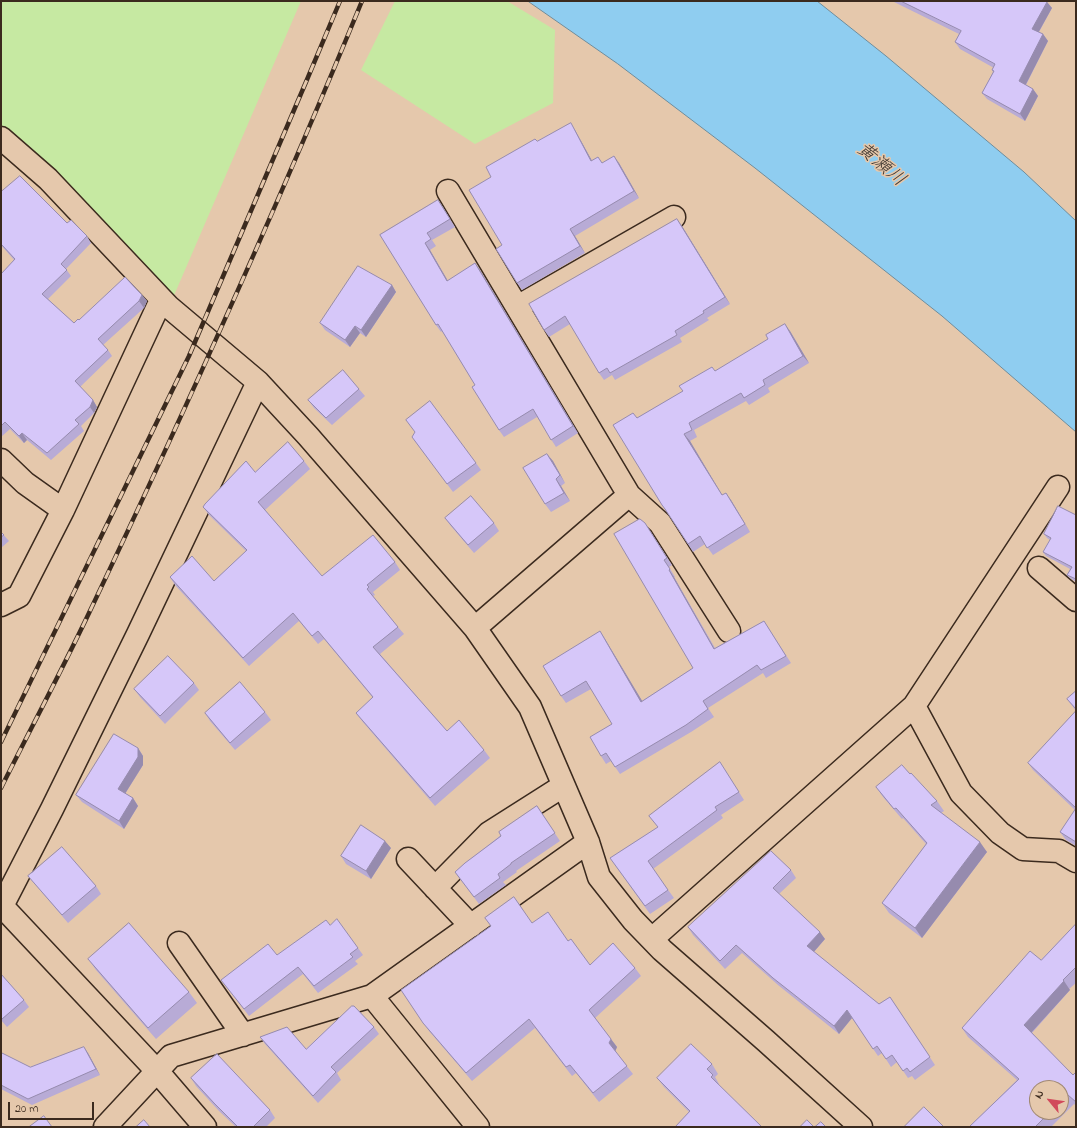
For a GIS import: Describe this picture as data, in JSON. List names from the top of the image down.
{
  "water": ["黄瀬川"],
  "scale_bar": "20 m",
  "north": "top left"
}
